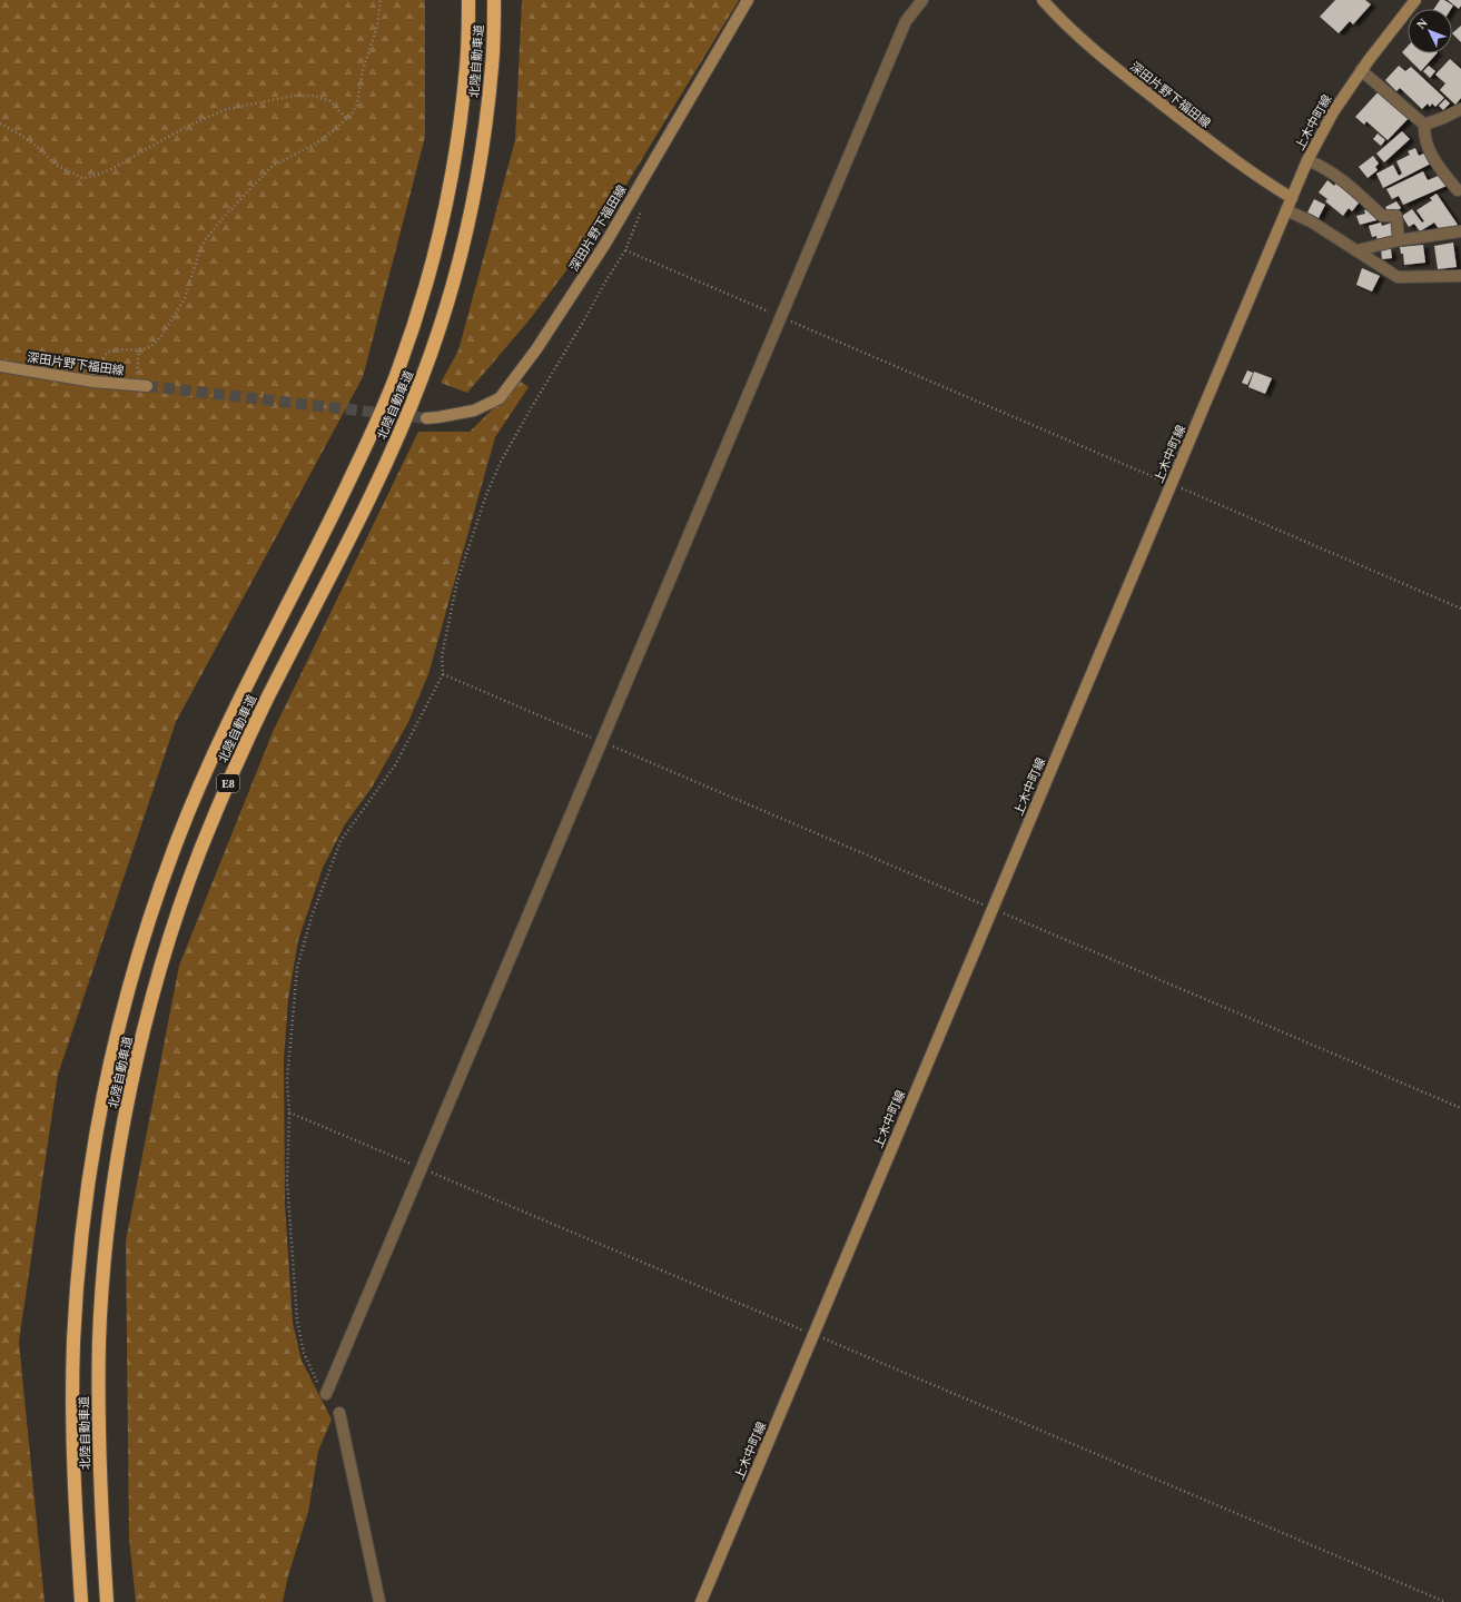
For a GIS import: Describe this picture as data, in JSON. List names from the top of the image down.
{
  "streets": {
    "highway": ["北陸自動車道", "E8"],
    "main road": ["深田片野下福田線", "上木中町線"]
  },
  "crossings": [
    ["深田片野下福田線", "上木中町線"]
  ],
  "north": "top left"
}
